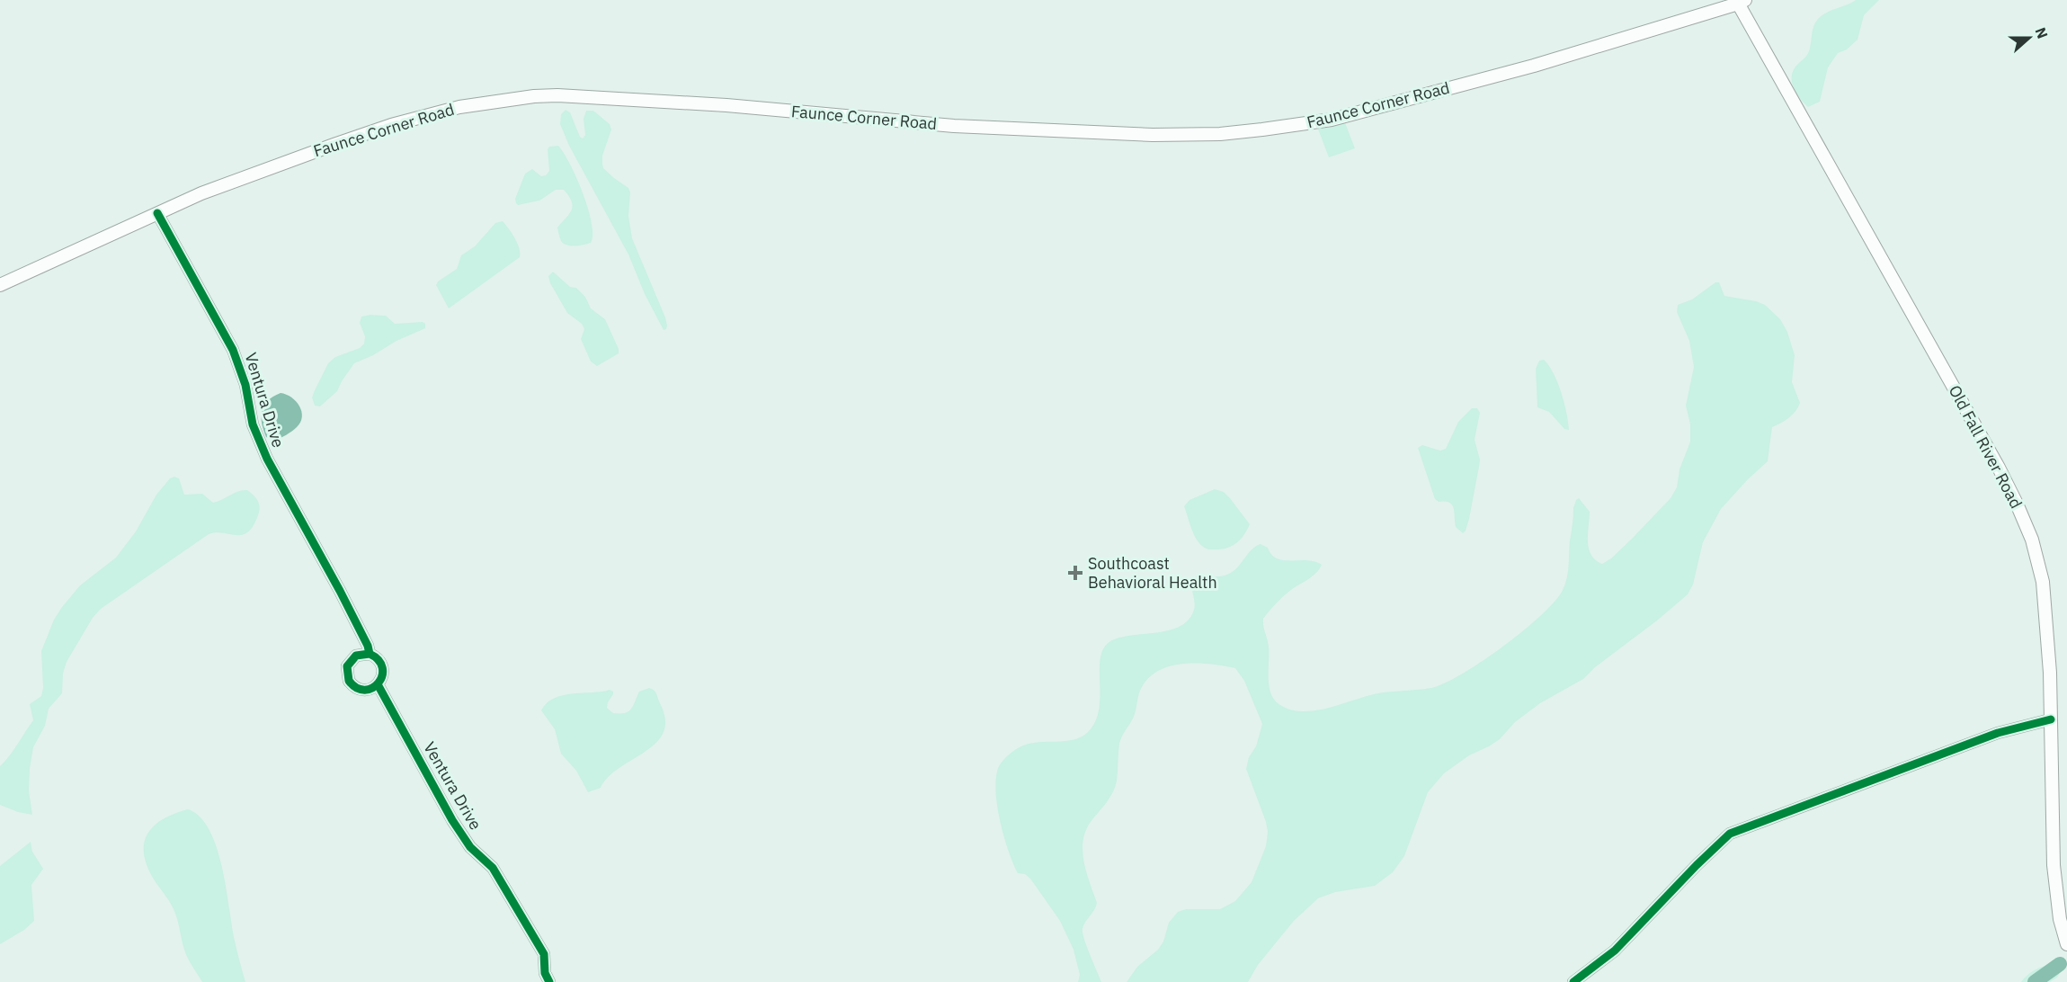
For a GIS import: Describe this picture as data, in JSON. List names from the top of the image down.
{
  "streets": {
    "main road": ["Faunce Corner Road", "Old Fall River Road"],
    "street": ["Ventura Drive"]
  },
  "crossings": [
    ["Faunce Corner Road", "Ventura Drive"],
    ["Faunce Corner Road", "Old Fall River Road"]
  ],
  "places": {
    "health": ["Southcoast Behavioral Health"]
  },
  "north": "right"
}
